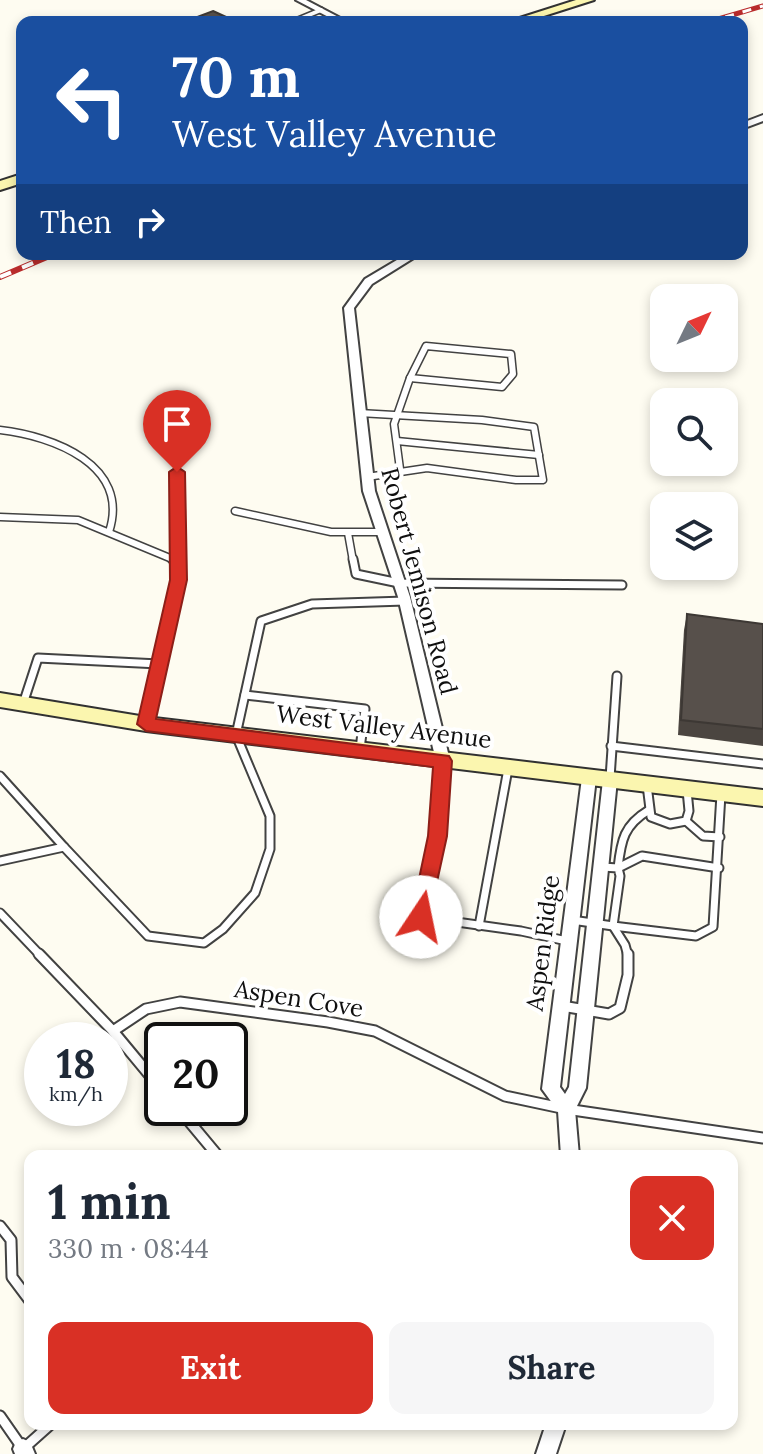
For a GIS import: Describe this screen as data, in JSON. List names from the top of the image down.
{
  "streets": {
    "street": ["Robert Jemison Road", "West Valley Avenue", "Aspen Ridge"],
    "lane": ["Aspen Cove"]
  },
  "crossings": [
    ["Robert Jemison Road", "West Valley Avenue"],
    ["West Valley Avenue", "Aspen Ridge"],
    ["Aspen Ridge", "Aspen Cove"]
  ],
  "north": "top right",
  "page": {
    "turn": ["70 m", "West Valley Avenue"],
    "then": "Then",
    "speed": "18 km/h",
    "limit": "20",
    "heading": ["1 min", "330 m · 08:44"],
    "buttons": ["Exit", "Share"]
  }
}
